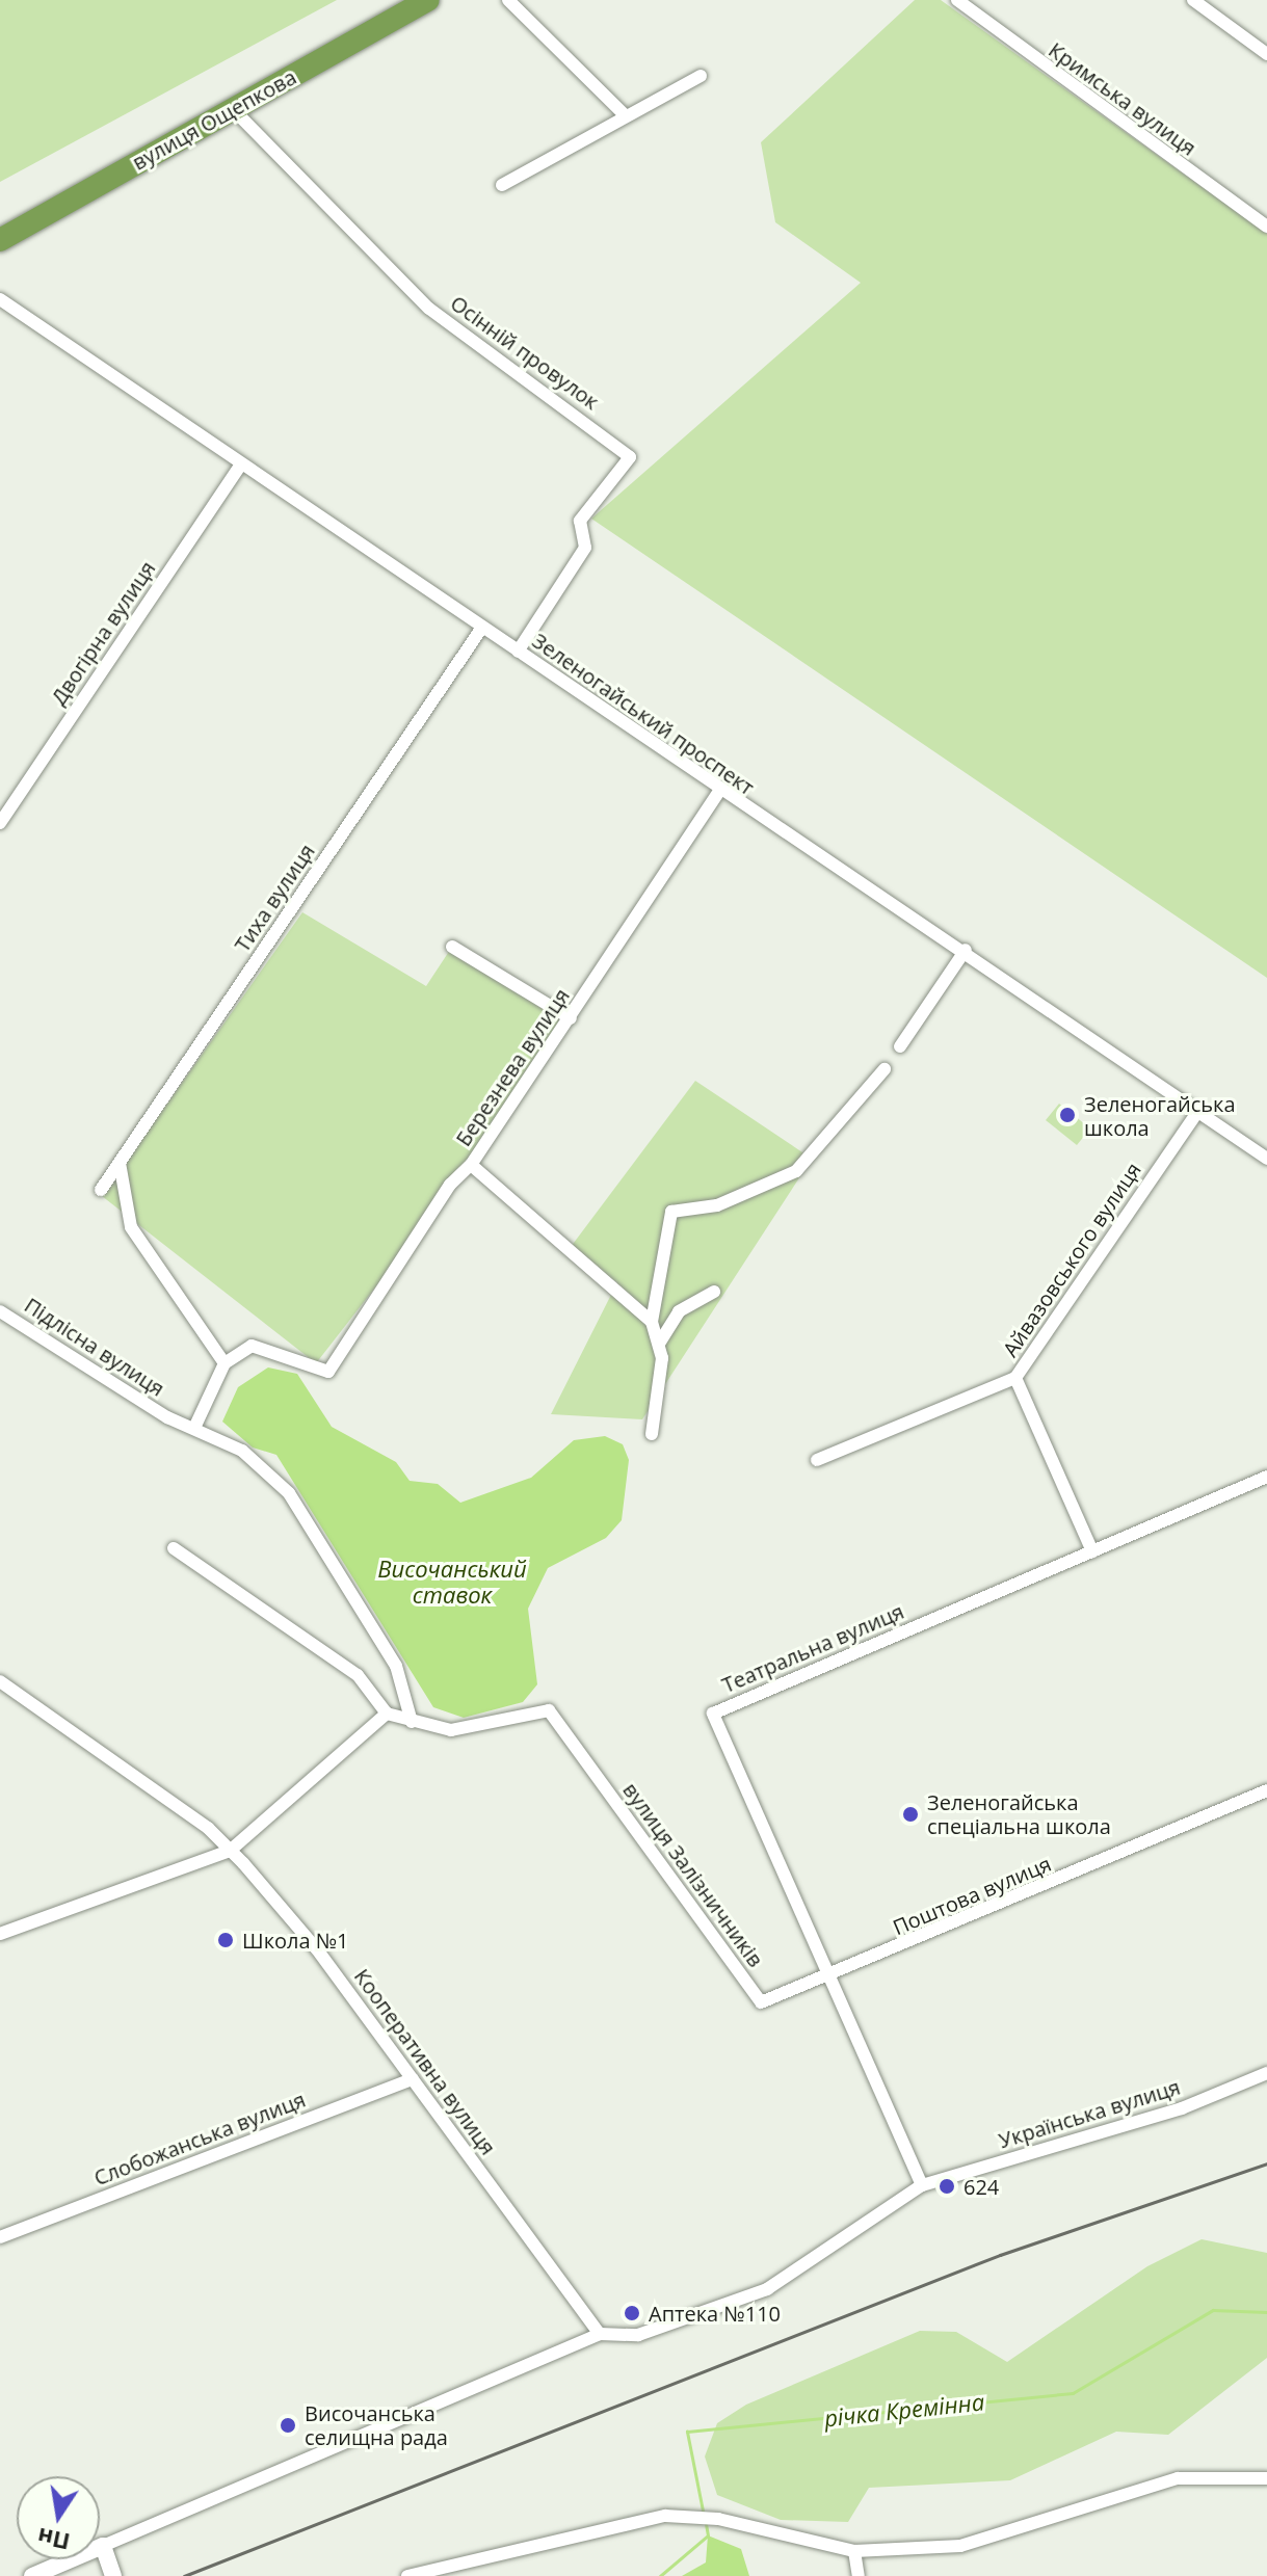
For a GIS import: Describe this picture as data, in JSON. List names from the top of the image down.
{
  "streets": {
    "highway": ["вулиця Ощепкова"],
    "street": [
      "Кримська вулиця",
      "Осінній провулок",
      "Двогірна вулиця",
      "Зеленогайський проспект",
      "Тиха вулиця",
      "Березнева вулиця",
      "Айвазовського вулиця",
      "Підлісна вулиця",
      "Театральна вулиця",
      "вулиця Залізничників",
      "Поштова вулиця",
      "Кооперативна вулиця",
      "Українська вулиця",
      "Слобожанська вулиця"
    ]
  },
  "crossings": [
    ["вулиця Ощепкова", "Осінній провулок"],
    ["Осінній провулок", "Зеленогайський проспект"],
    ["Двогірна вулиця", "Зеленогайський проспект"],
    ["Зеленогайський проспект", "Тиха вулиця"],
    ["Зеленогайський проспект", "Березнева вулиця"],
    ["Зеленогайський проспект", "Айвазовського вулиця"],
    ["Підлісна вулиця", "вулиця Залізничників"],
    ["Театральна вулиця", "вулиця Залізничників"],
    ["Театральна вулиця", "Поштова вулиця"],
    ["Театральна вулиця", "Українська вулиця"],
    ["вулиця Залізничників", "Поштова вулиця"],
    ["Кооперативна вулиця", "Українська вулиця"],
    ["Кооперативна вулиця", "Слобожанська вулиця"]
  ],
  "water": ["Височанський ставок", "річка Кремінна"],
  "places": [
    "Зеленогайська школа",
    "Зеленогайська спеціальна школа",
    "Школа №1",
    "624",
    "Аптека №110",
    "Височанська селищна рада"
  ],
  "north": "bottom"
}
